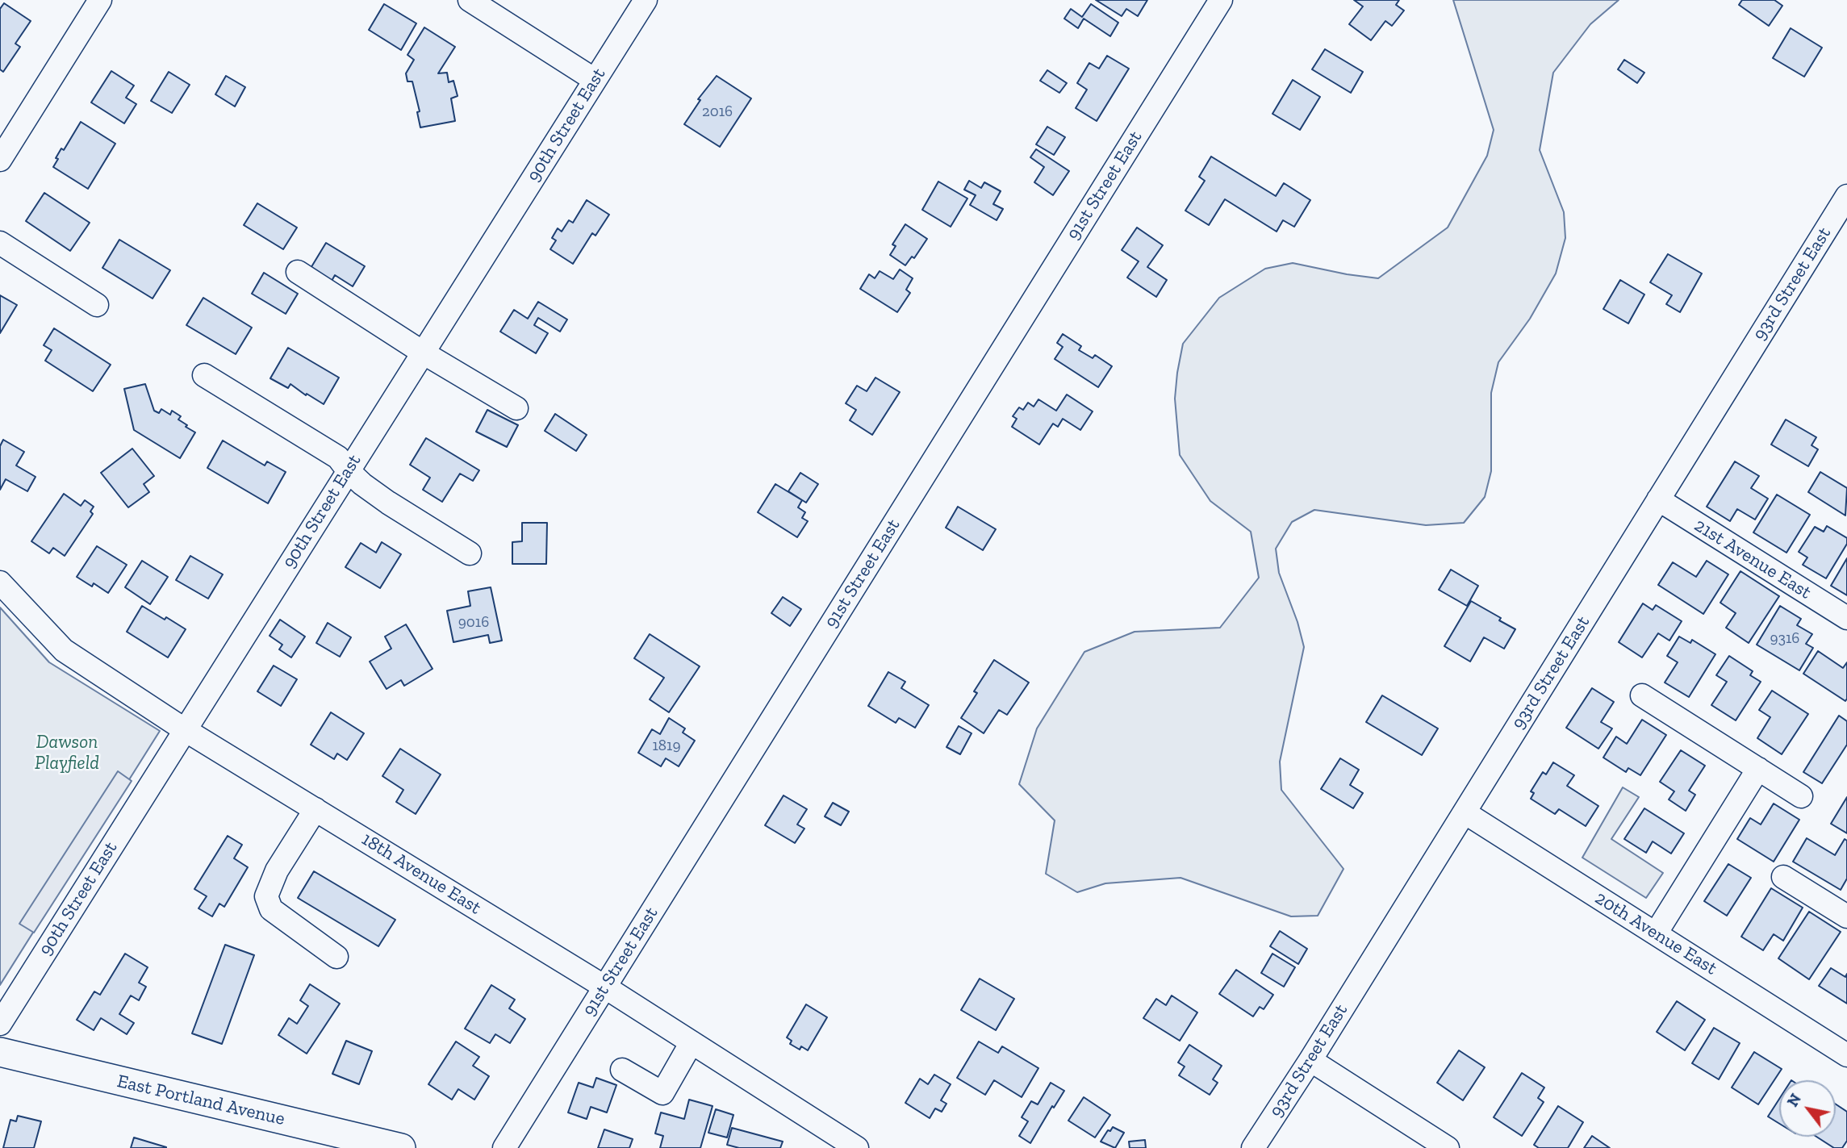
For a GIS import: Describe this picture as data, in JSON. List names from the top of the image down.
{
  "streets": {
    "main road": ["East Portland Avenue"],
    "street": [
      "90th Street East",
      "91st Street East",
      "93rd Street East",
      "21st Avenue East",
      "18th Avenue East",
      "20th Avenue East"
    ]
  },
  "crossings": [
    ["90th Street East", "18th Avenue East"],
    ["91st Street East", "18th Avenue East"],
    ["93rd Street East", "21st Avenue East"],
    ["93rd Street East", "20th Avenue East"]
  ],
  "parks": ["Dawson Playfield"],
  "house_numbers": [
    "2016",
    "9016",
    "9316",
    "1819"
  ],
  "north": "top left"
}
